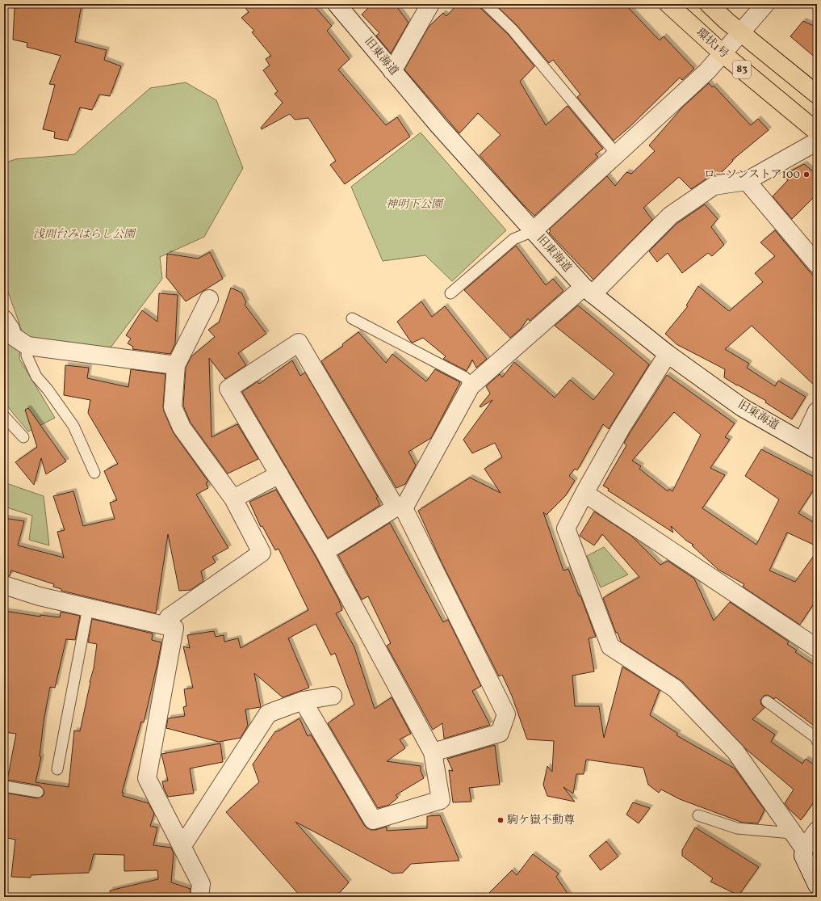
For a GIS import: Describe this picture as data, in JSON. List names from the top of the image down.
{
  "streets": {
    "main road": ["環状1号", "83"],
    "street": ["旧東海道"]
  },
  "parks": ["神明下公園", "浅間台みはらし公園"],
  "places": ["ローソンストア100", "駒ケ嶽不動尊"]
}
